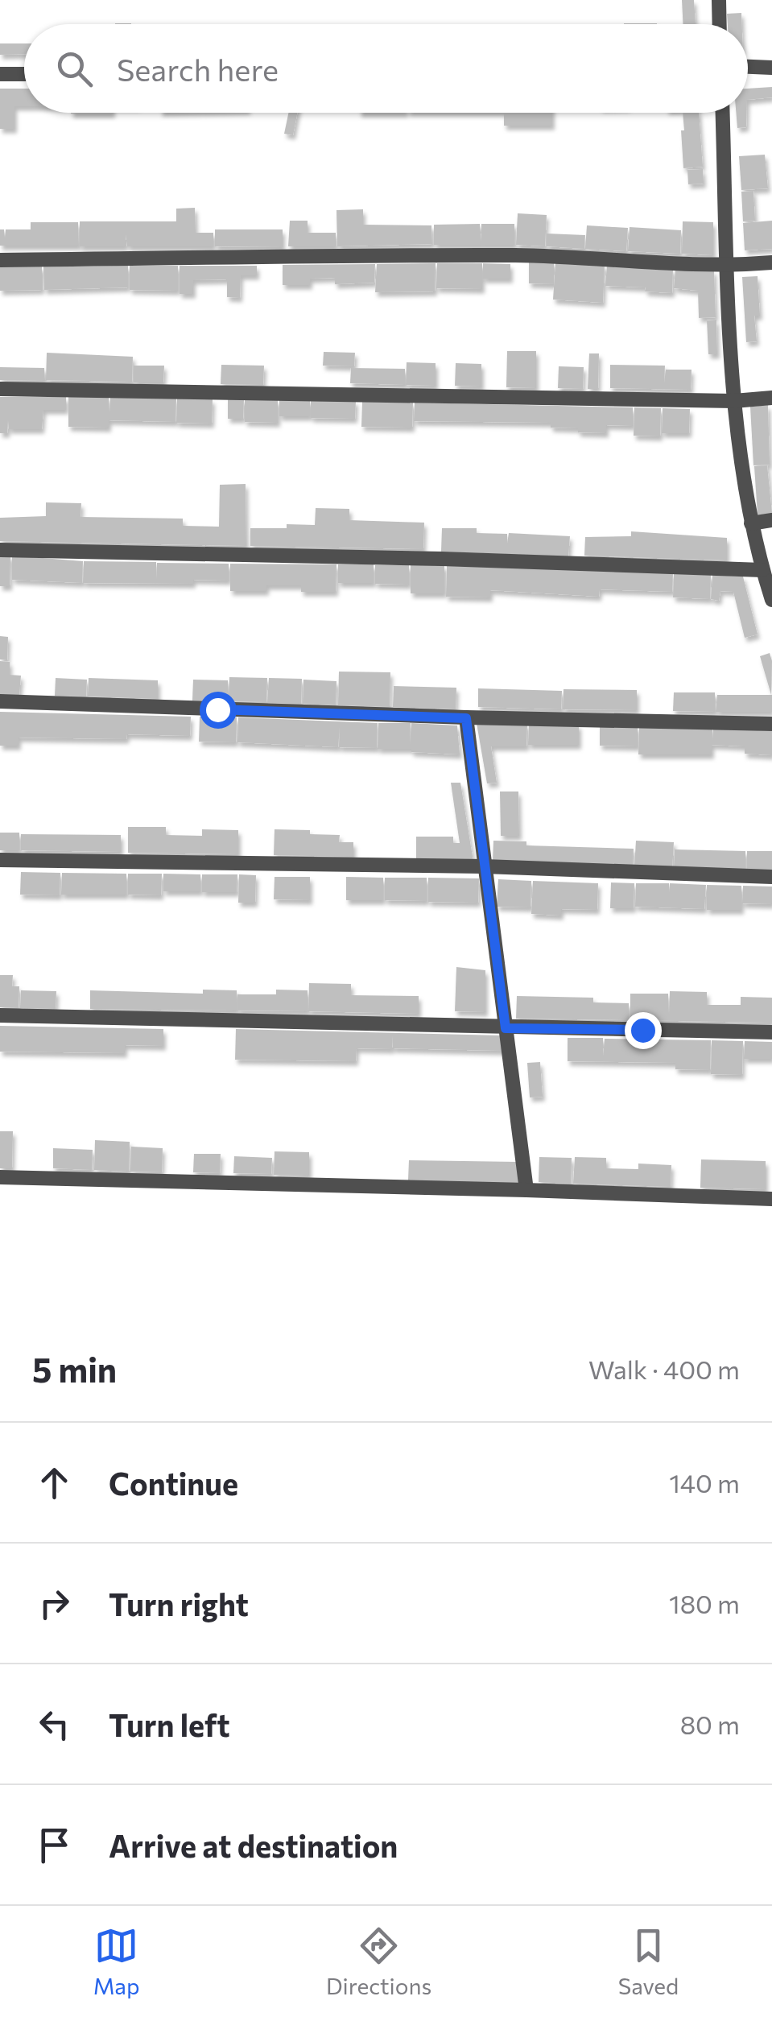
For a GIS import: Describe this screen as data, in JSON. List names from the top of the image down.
{
  "page": {
    "search": "Search here",
    "heading": ["5 min", "Walk · 400 m"],
    "list": [
      ["Continue", "140 m"],
      ["Turn right", "180 m"],
      ["Turn left", "80 m"],
      "Arrive at destination"
    ],
    "nav": ["Map", "Directions", "Saved"]
  }
}
